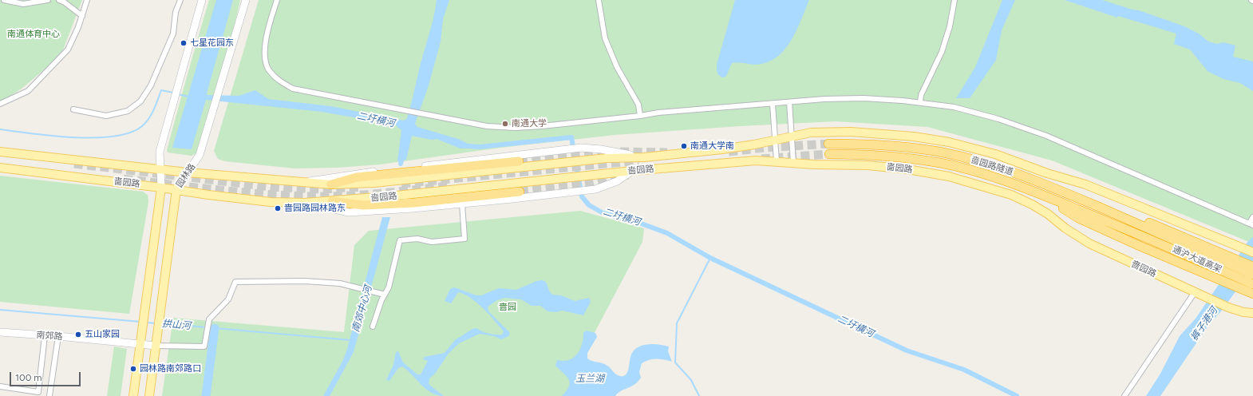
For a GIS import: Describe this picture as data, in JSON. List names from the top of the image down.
{
  "streets": {
    "highway": ["啬园路隧道", "通沪大道高架"],
    "main road": ["啬园路", "园林路"],
    "street": ["南郊路"]
  },
  "crossings": [
    ["啬园路隧道", "通沪大道高架"],
    ["啬园路", "园林路"],
    ["园林路", "南郊路"]
  ],
  "water": [
    "二圩横河",
    "南郊中心河",
    "裤子港河",
    "拱山河",
    "玉兰湖"
  ],
  "parks": ["南通体育中心", "啬园"],
  "places": [
    "七星花园东",
    "南通大学",
    "南通大学南",
    "啬园路园林路东",
    "五山家园",
    "园林路南郊路口"
  ],
  "scale_bar": "100 m"
}
